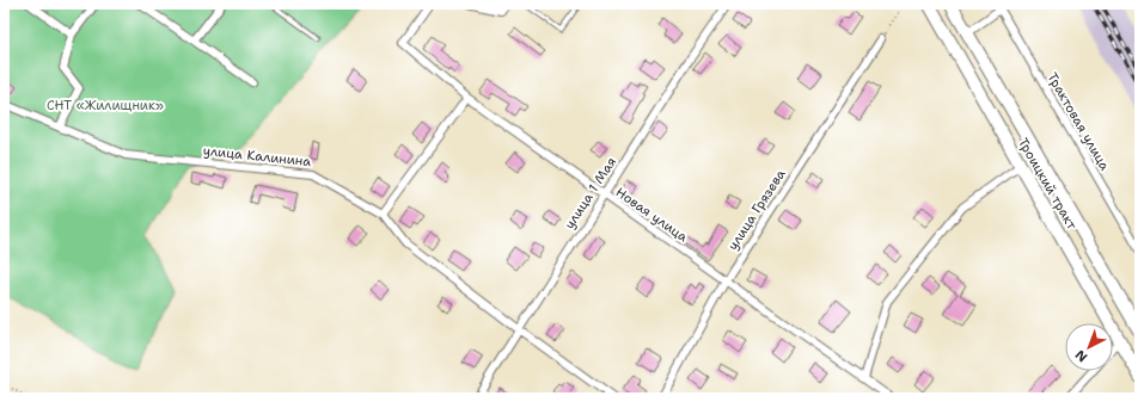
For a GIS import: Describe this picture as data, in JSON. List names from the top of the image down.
{
  "streets": {
    "main road": ["Троицкий тракт"],
    "street": [
      "Трактовая улица",
      "улица Калинина",
      "улица 1 Мая",
      "улица Грязева",
      "Новая улица"
    ]
  },
  "crossings": [
    ["улица Калинина", "улица 1 Мая"],
    ["улица 1 Мая", "Новая улица"],
    ["улица Грязева", "Новая улица"]
  ],
  "parks": ["СНТ «Жилищник»"],
  "north": "bottom left"
}
